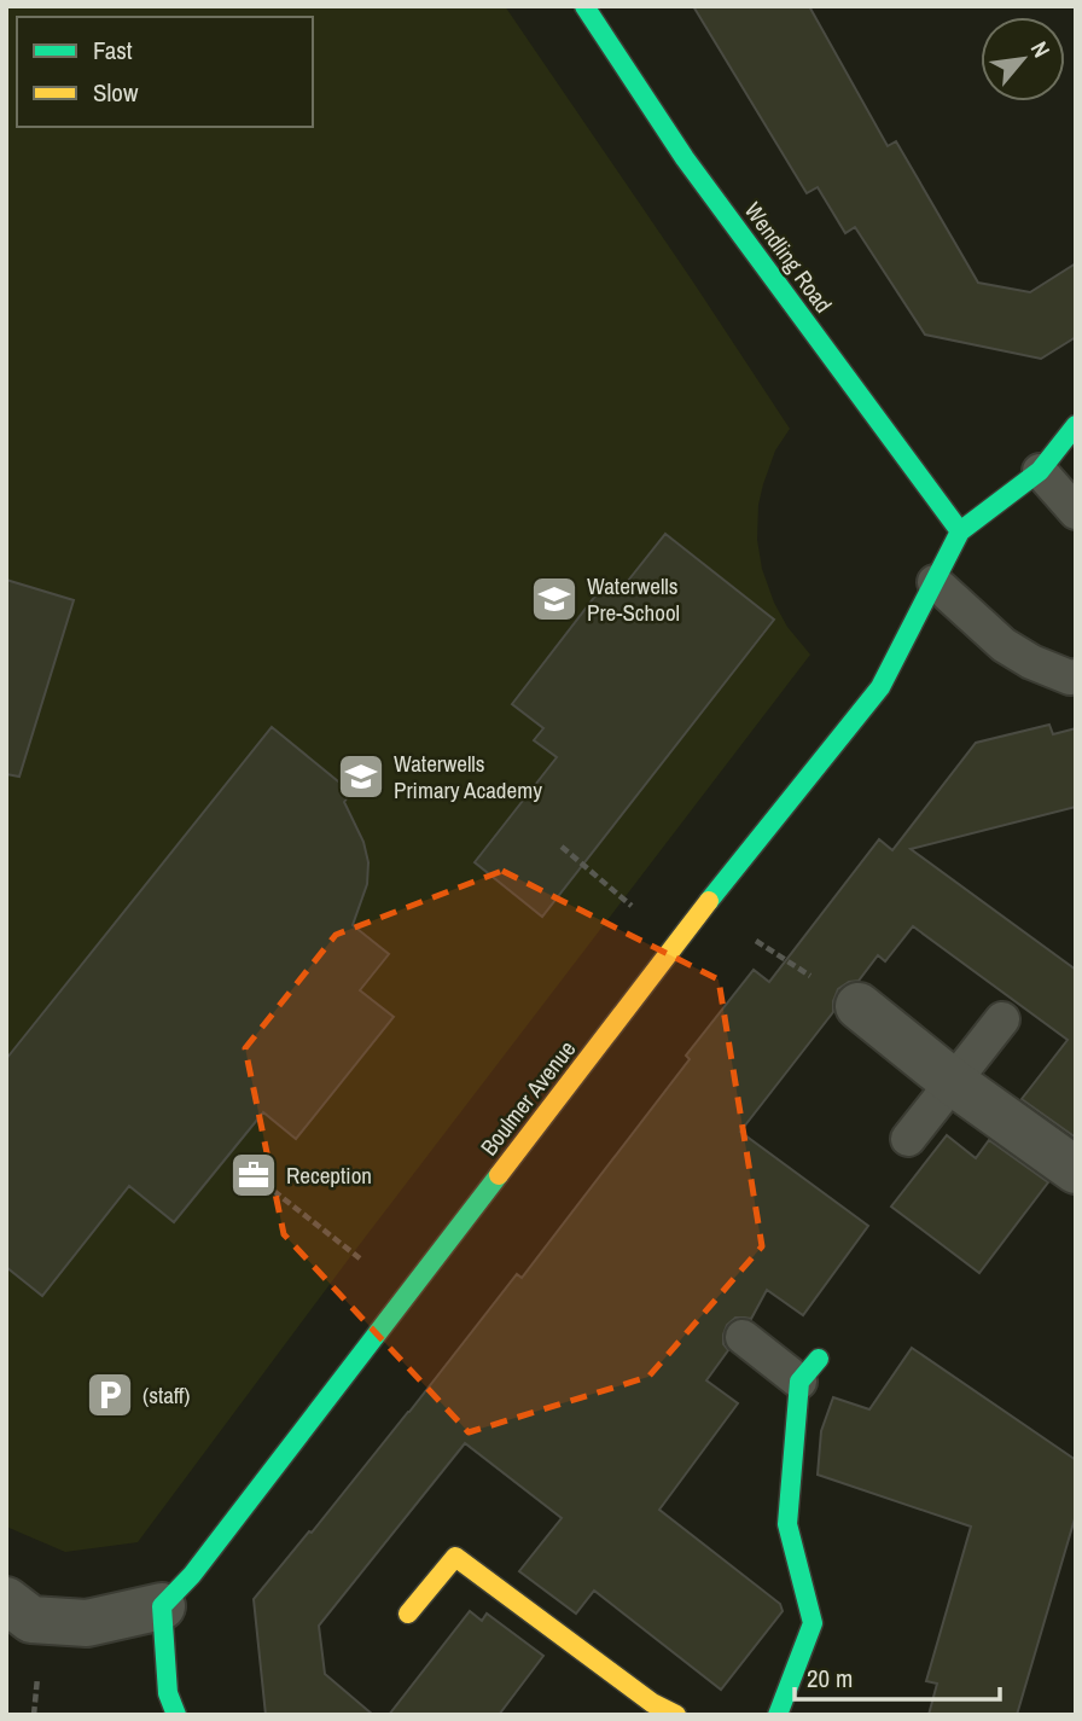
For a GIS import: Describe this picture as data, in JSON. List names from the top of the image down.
{
  "streets": {
    "street": ["Wendling Road", "Boulmer Avenue"]
  },
  "crossings": [
    ["Wendling Road", "Boulmer Avenue"]
  ],
  "places": {
    "school or university": ["Waterwells Pre-School", "Waterwells Primary Academy"],
    "office": ["Reception"],
    "parking": ["(staff)"]
  },
  "legend": ["Fast", "Slow"],
  "scale_bar": "20 m",
  "north": "top right"
}
